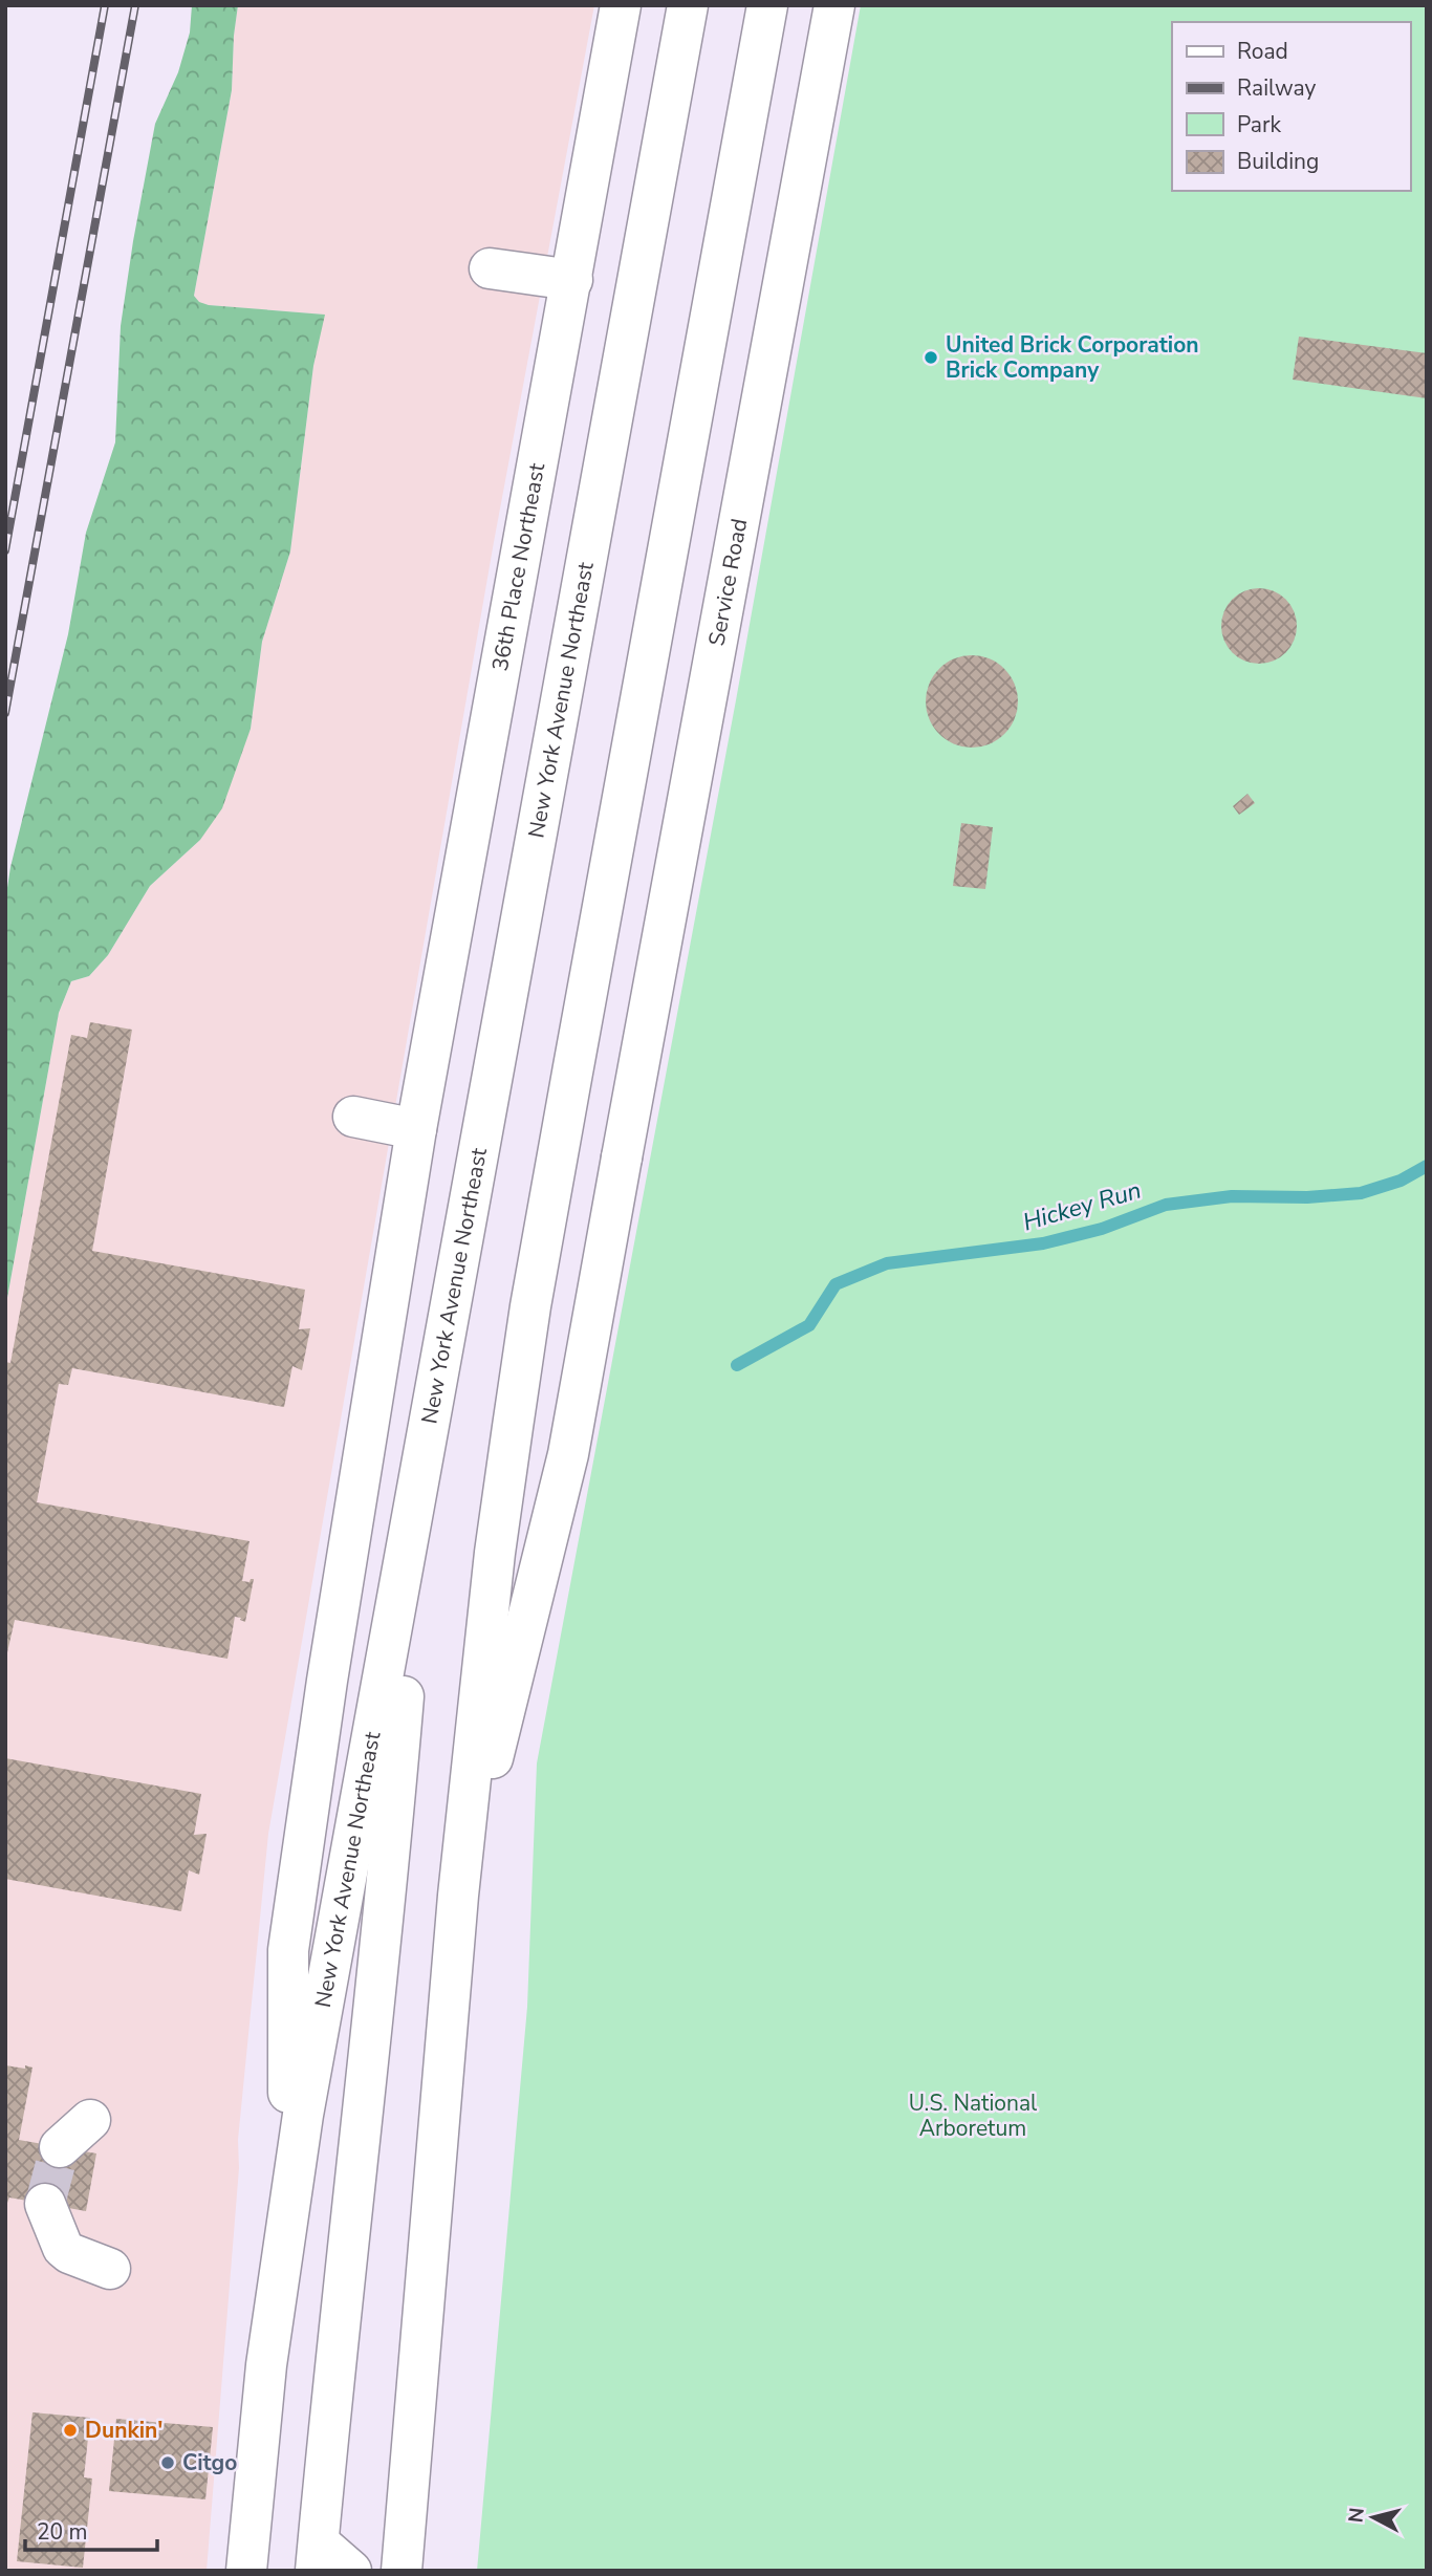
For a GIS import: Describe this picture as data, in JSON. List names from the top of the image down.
{
  "streets": {
    "main road": ["36th Place Northeast", "Service Road", "New York Avenue Northeast"]
  },
  "crossings": [
    ["36th Place Northeast", "New York Avenue Northeast"]
  ],
  "water": ["Hickey Run"],
  "parks": ["U.S. National Arboretum"],
  "places": ["United Brick Corporation Brick Company", "Dunkin'", "Citgo"],
  "legend": [
    "Road",
    "Railway",
    "Park",
    "Building"
  ],
  "scale_bar": "20 m",
  "north": "left"
}
